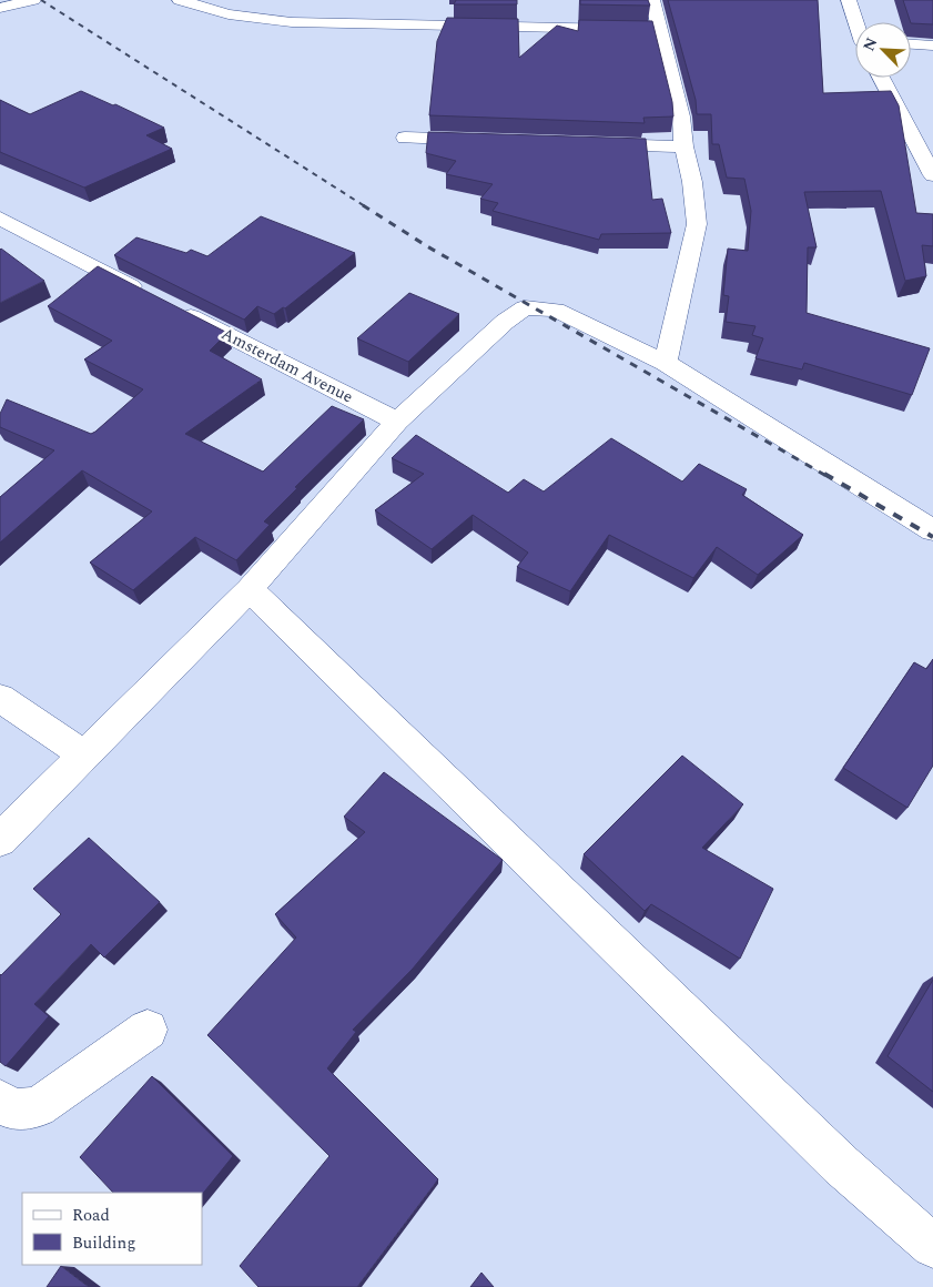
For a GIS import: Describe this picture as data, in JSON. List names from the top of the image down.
{
  "streets": {
    "street": ["Amsterdam Avenue"]
  },
  "legend": ["Road", "Building"],
  "north": "top left"
}
